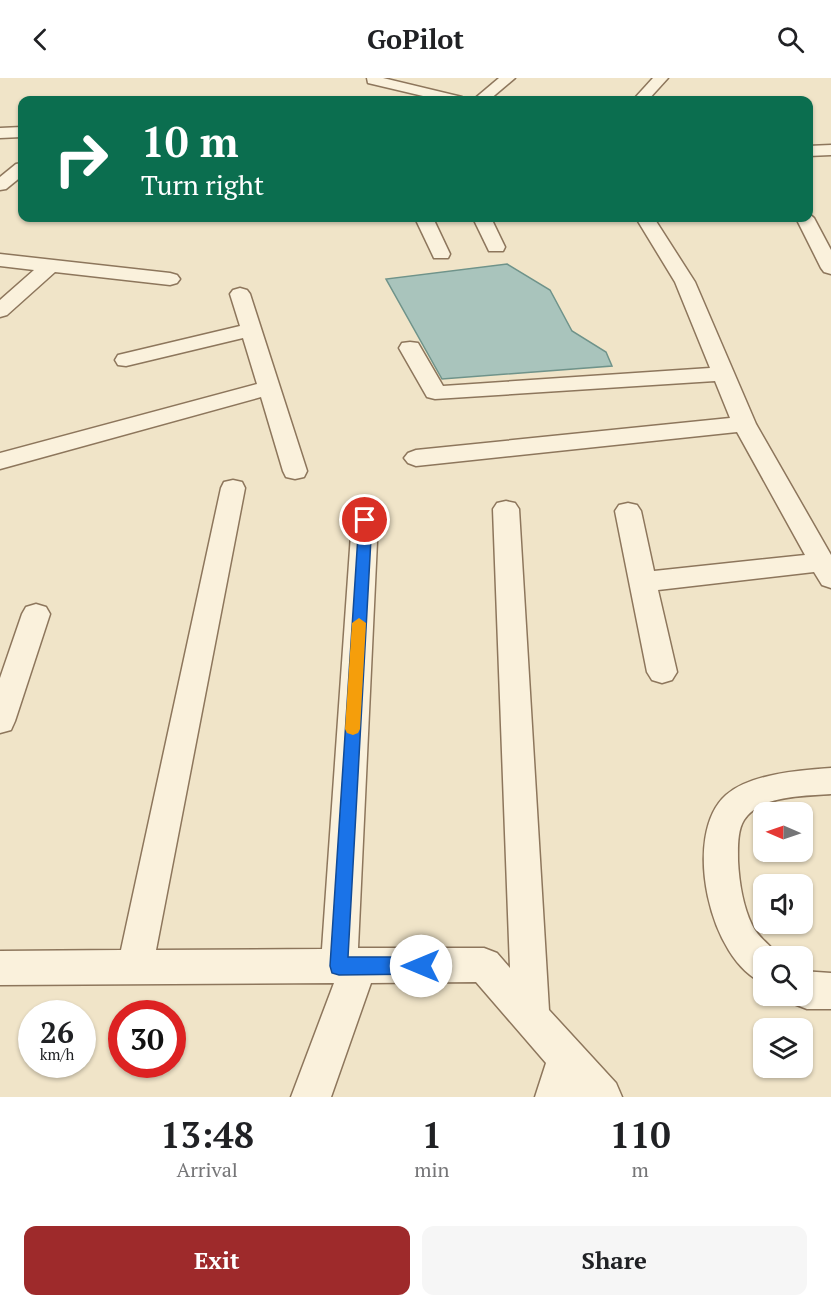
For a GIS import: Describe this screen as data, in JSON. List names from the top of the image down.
{
  "north": "left",
  "page": {
    "header": "GoPilot",
    "turn": ["10 m", "Turn right"],
    "speed": "26 km/h",
    "limit": "30",
    "eta": [
      "13:48",
      "Arrival",
      "1",
      "min",
      "110",
      "m"
    ],
    "buttons": ["Exit", "Share"]
  }
}
